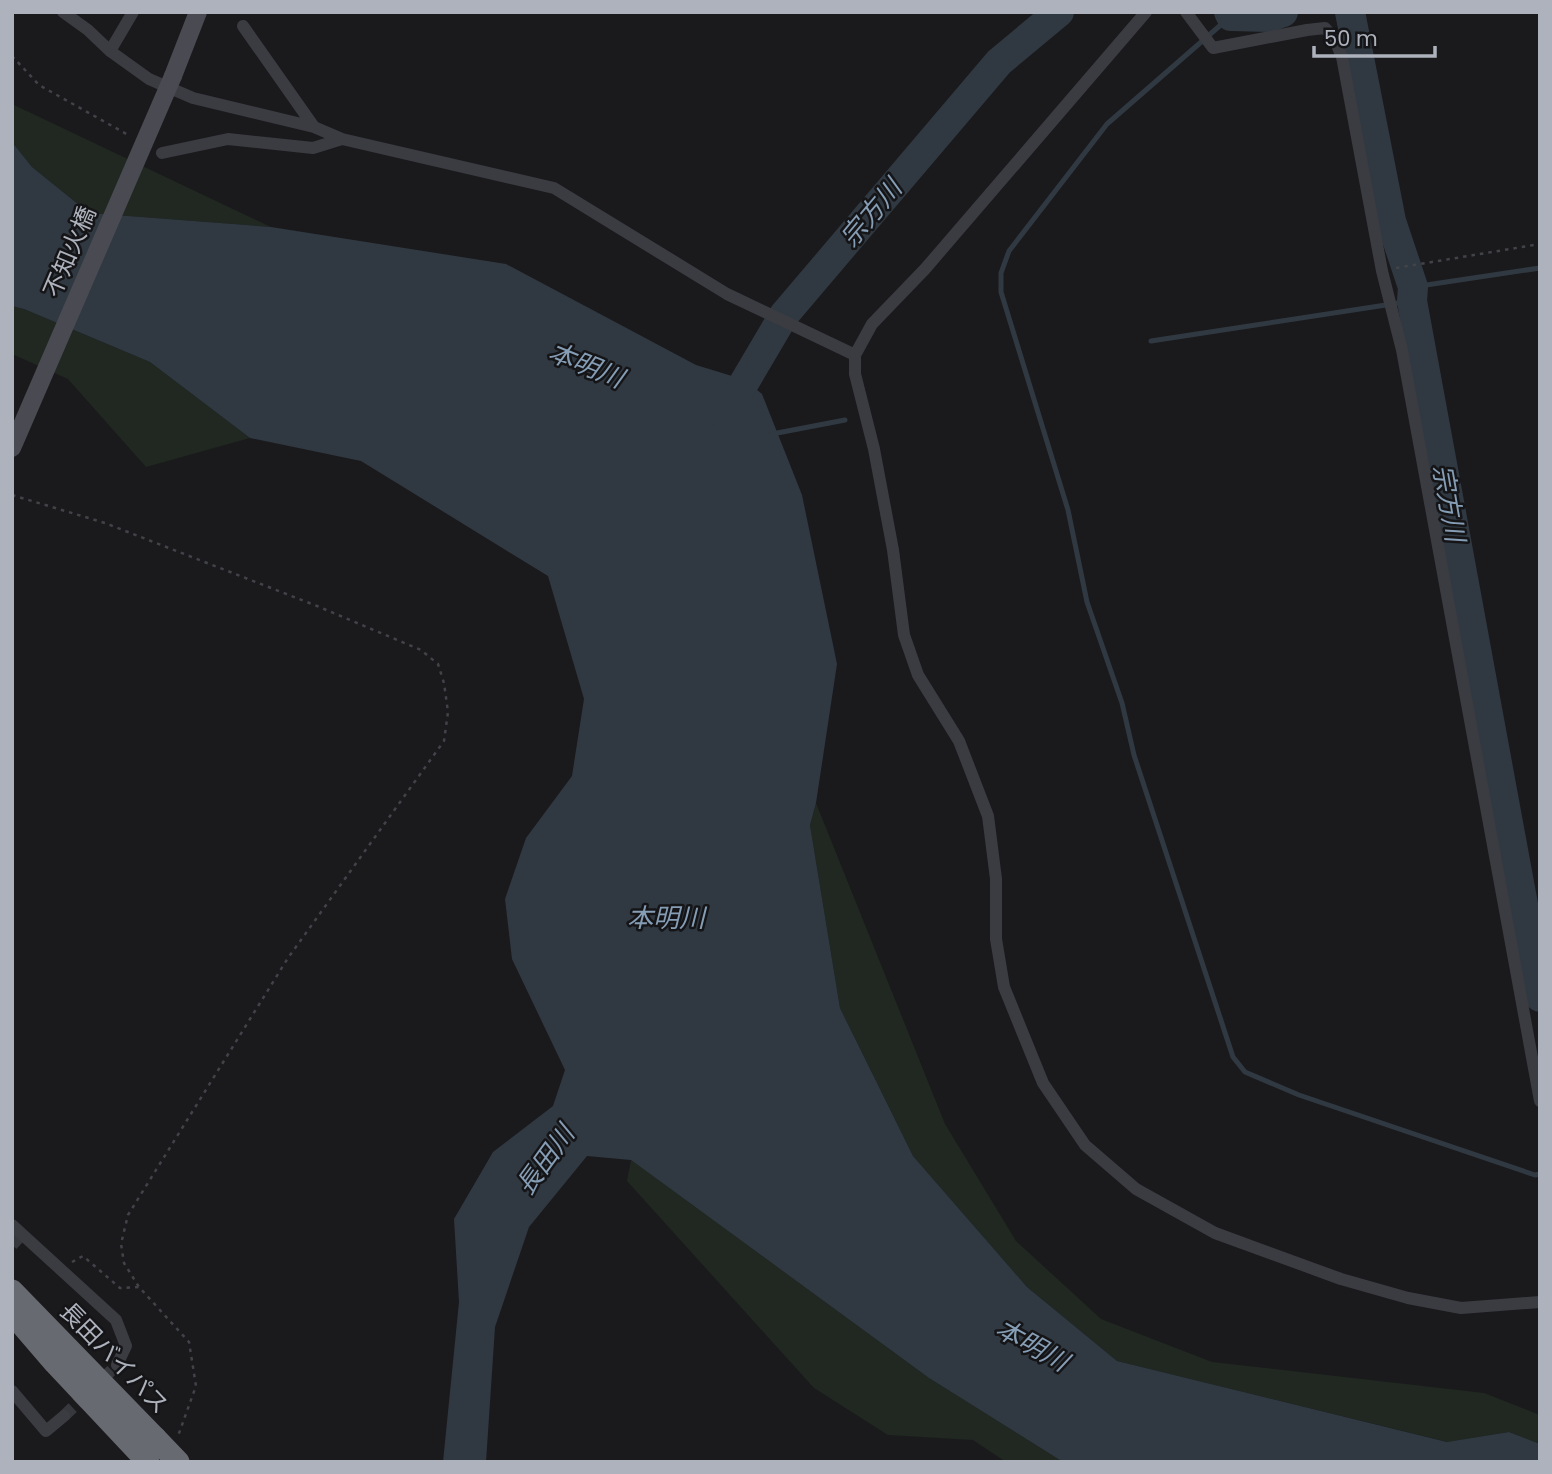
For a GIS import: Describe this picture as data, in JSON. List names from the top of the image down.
{
  "streets": {
    "highway": ["長田バイパス"],
    "main road": ["不知火橋"]
  },
  "water": ["宗方川", "本明川", "長田川"],
  "scale_bar": "50 m"
}
